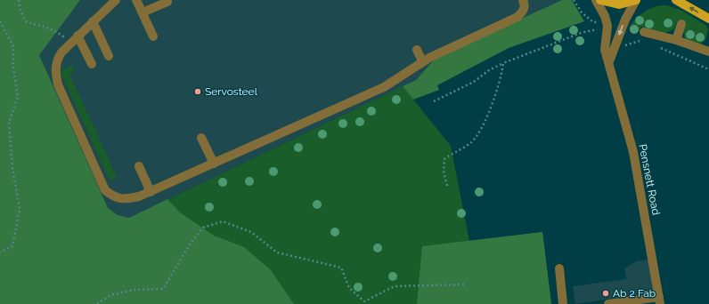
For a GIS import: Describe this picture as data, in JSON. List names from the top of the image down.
{
  "streets": {
    "street": ["Pensnett Road"]
  },
  "places": ["Servosteel", "Ab 2 Fab"]
}
